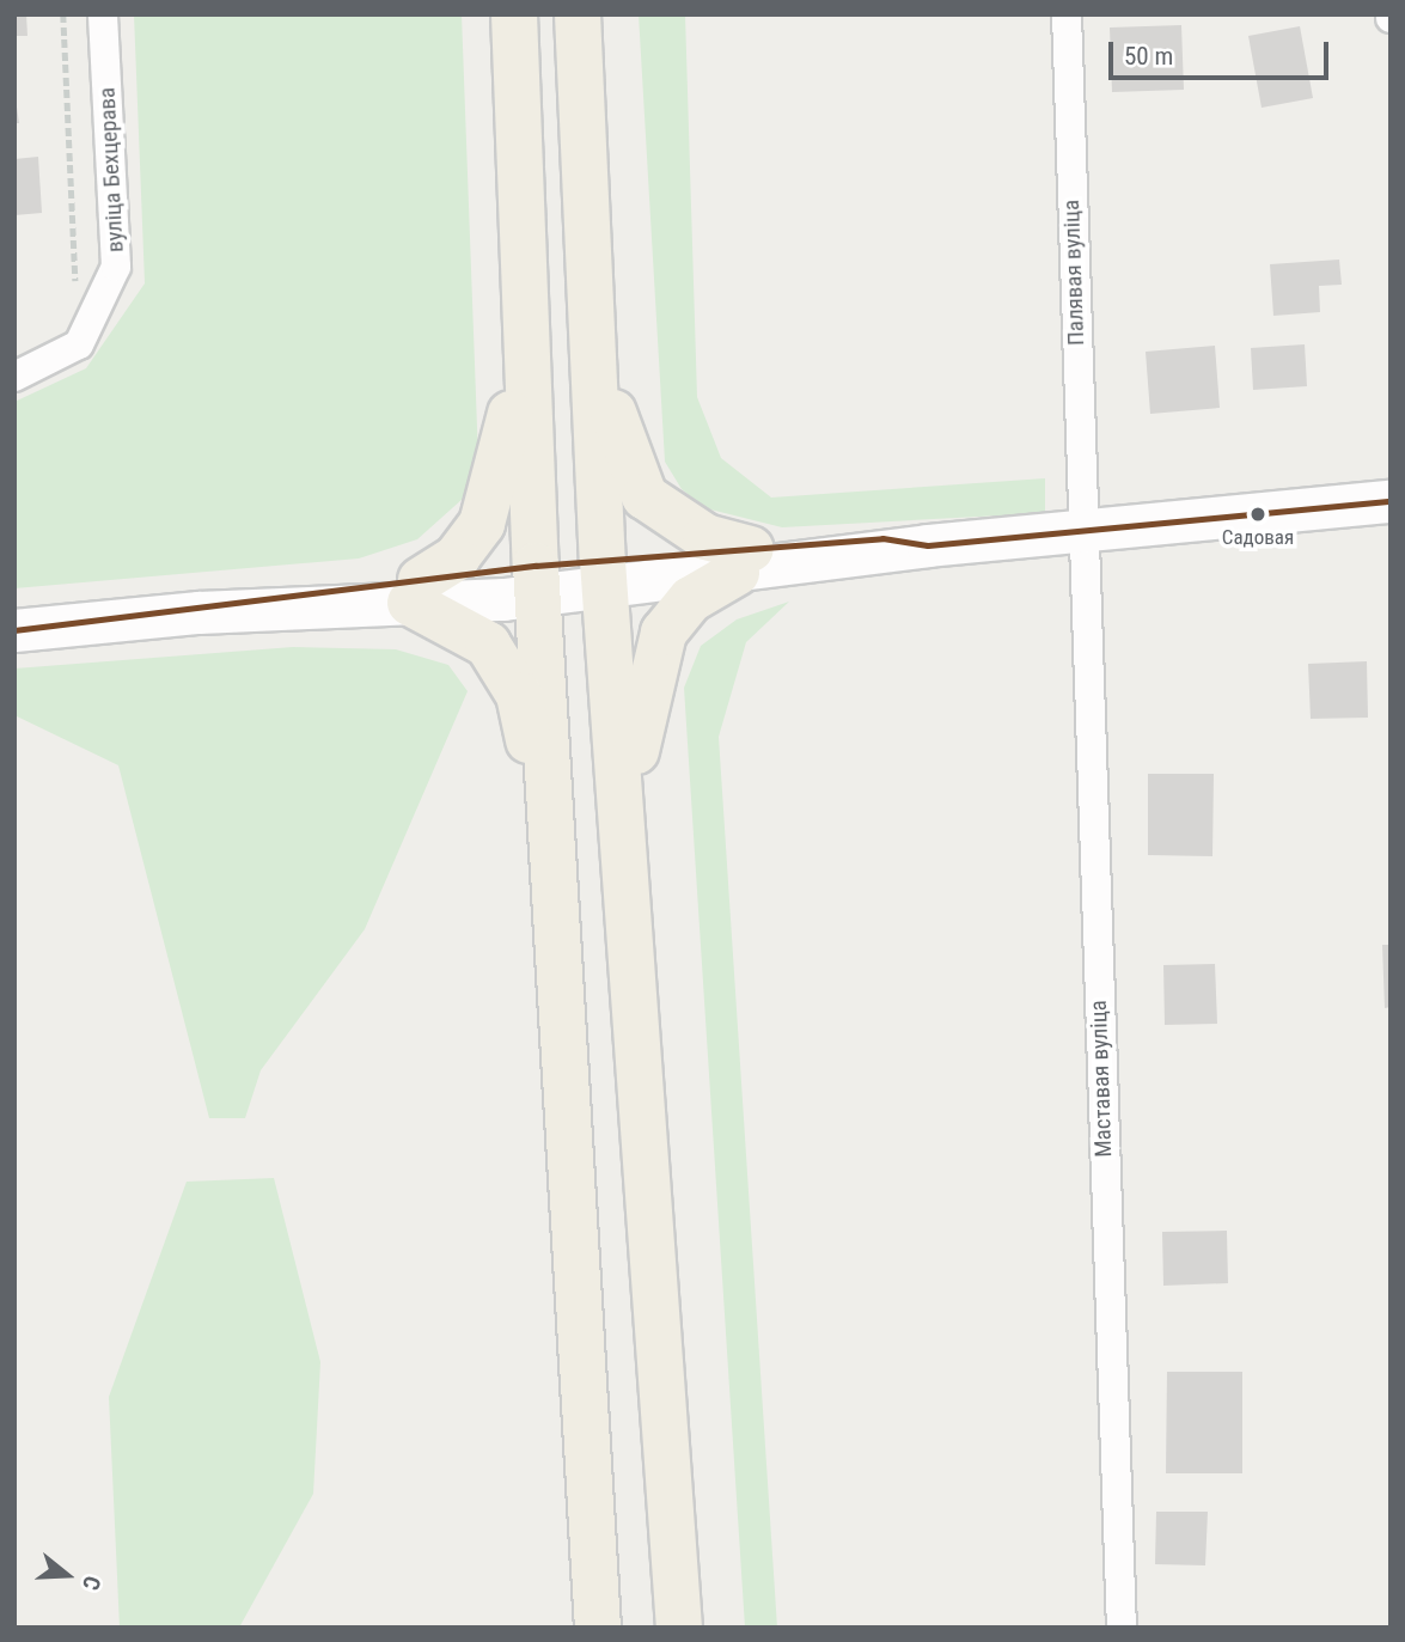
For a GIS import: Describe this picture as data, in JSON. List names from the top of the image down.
{
  "streets": {
    "street": ["вуліца Бехцерава", "Палявая вуліца", "Маставая вуліца"]
  },
  "crossings": [
    ["Палявая вуліца", "Маставая вуліца"]
  ],
  "places": ["Садовая"],
  "scale_bar": "50 m",
  "north": "right"
}
